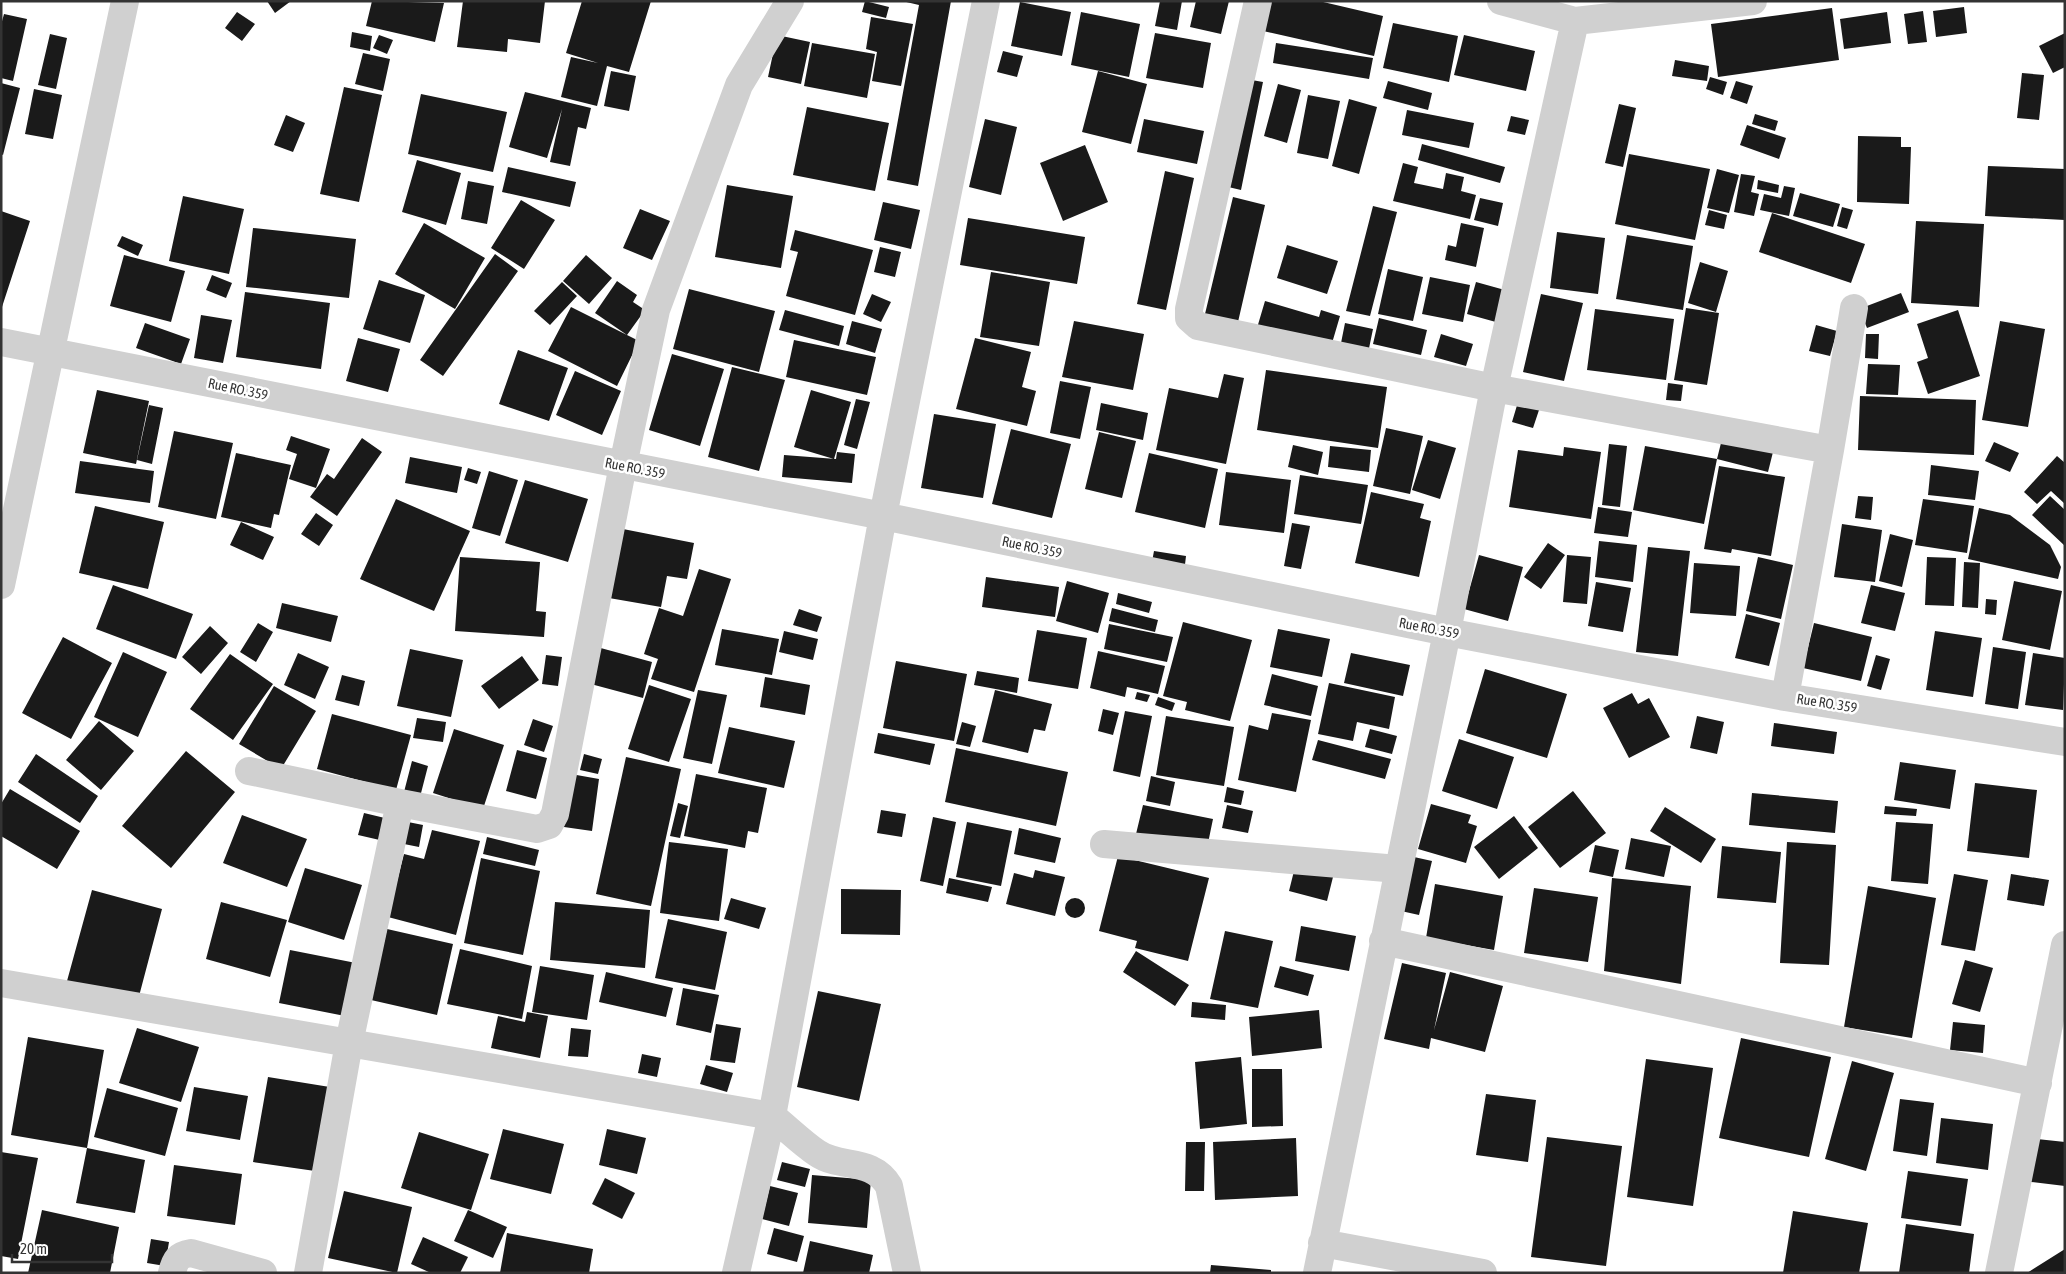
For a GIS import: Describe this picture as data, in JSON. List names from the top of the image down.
{
  "streets": {
    "street": ["Rue RO. 359"]
  },
  "scale_bar": "20 m"
}
